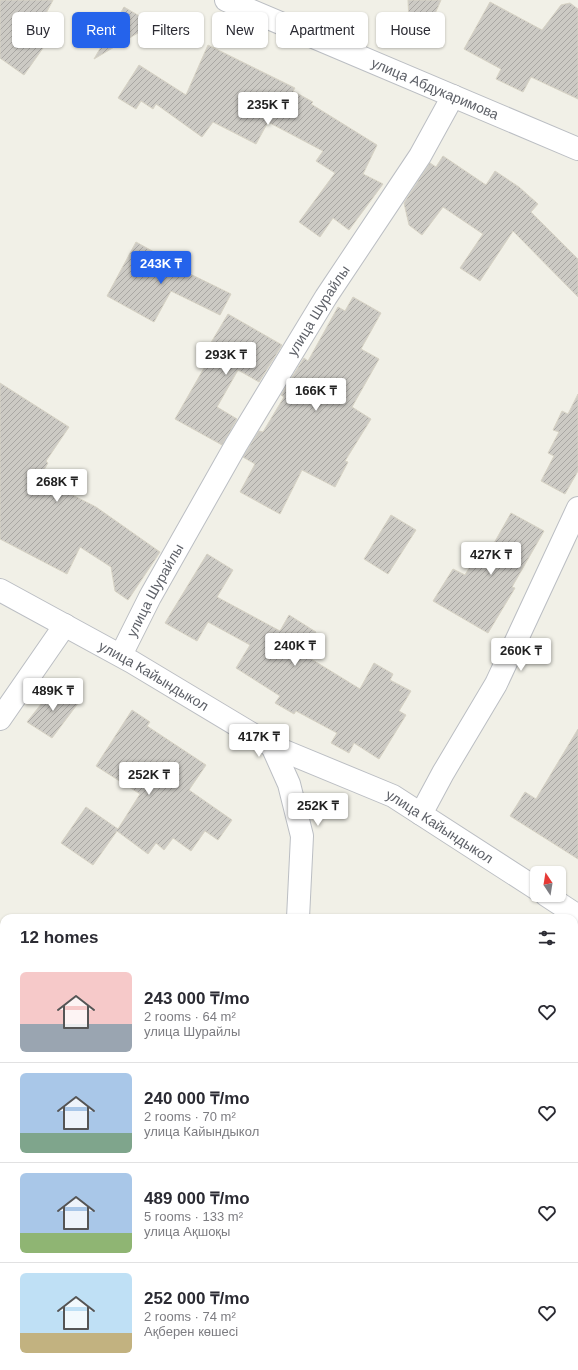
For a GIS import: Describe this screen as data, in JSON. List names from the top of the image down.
{
  "streets": {
    "street": ["улица Абдукаримова", "улица Шурайлы", "улица Кайындыкол"]
  },
  "crossings": [
    ["улица Абдукаримова", "улица Шурайлы"],
    ["улица Шурайлы", "улица Кайындыкол"]
  ],
  "north": "top",
  "page": {
    "chip": [
      "Buy",
      "Rent",
      "Filters",
      "New",
      "Apartment",
      "House"
    ],
    "price": [
      "235K ₸",
      "243K ₸",
      "293K ₸",
      "166K ₸",
      "268K ₸",
      "427K ₸",
      "240K ₸",
      "260K ₸",
      "489K ₸",
      "417K ₸",
      "252K ₸",
      "252K ₸"
    ],
    "heading": "12 homes",
    "list": [
      {
        "name": "243 000 ₸/mo",
        "note": "2 rooms · 64 m² · улица Шурайлы"
      },
      {
        "name": "240 000 ₸/mo",
        "note": "2 rooms · 70 m² · улица Кайындыкол"
      },
      {
        "name": "489 000 ₸/mo",
        "note": "5 rooms · 133 m² · улица Ақшоқы"
      },
      {
        "name": "252 000 ₸/mo",
        "note": "2 rooms · 74 m² · Ақберен көшесі"
      }
    ]
  }
}
